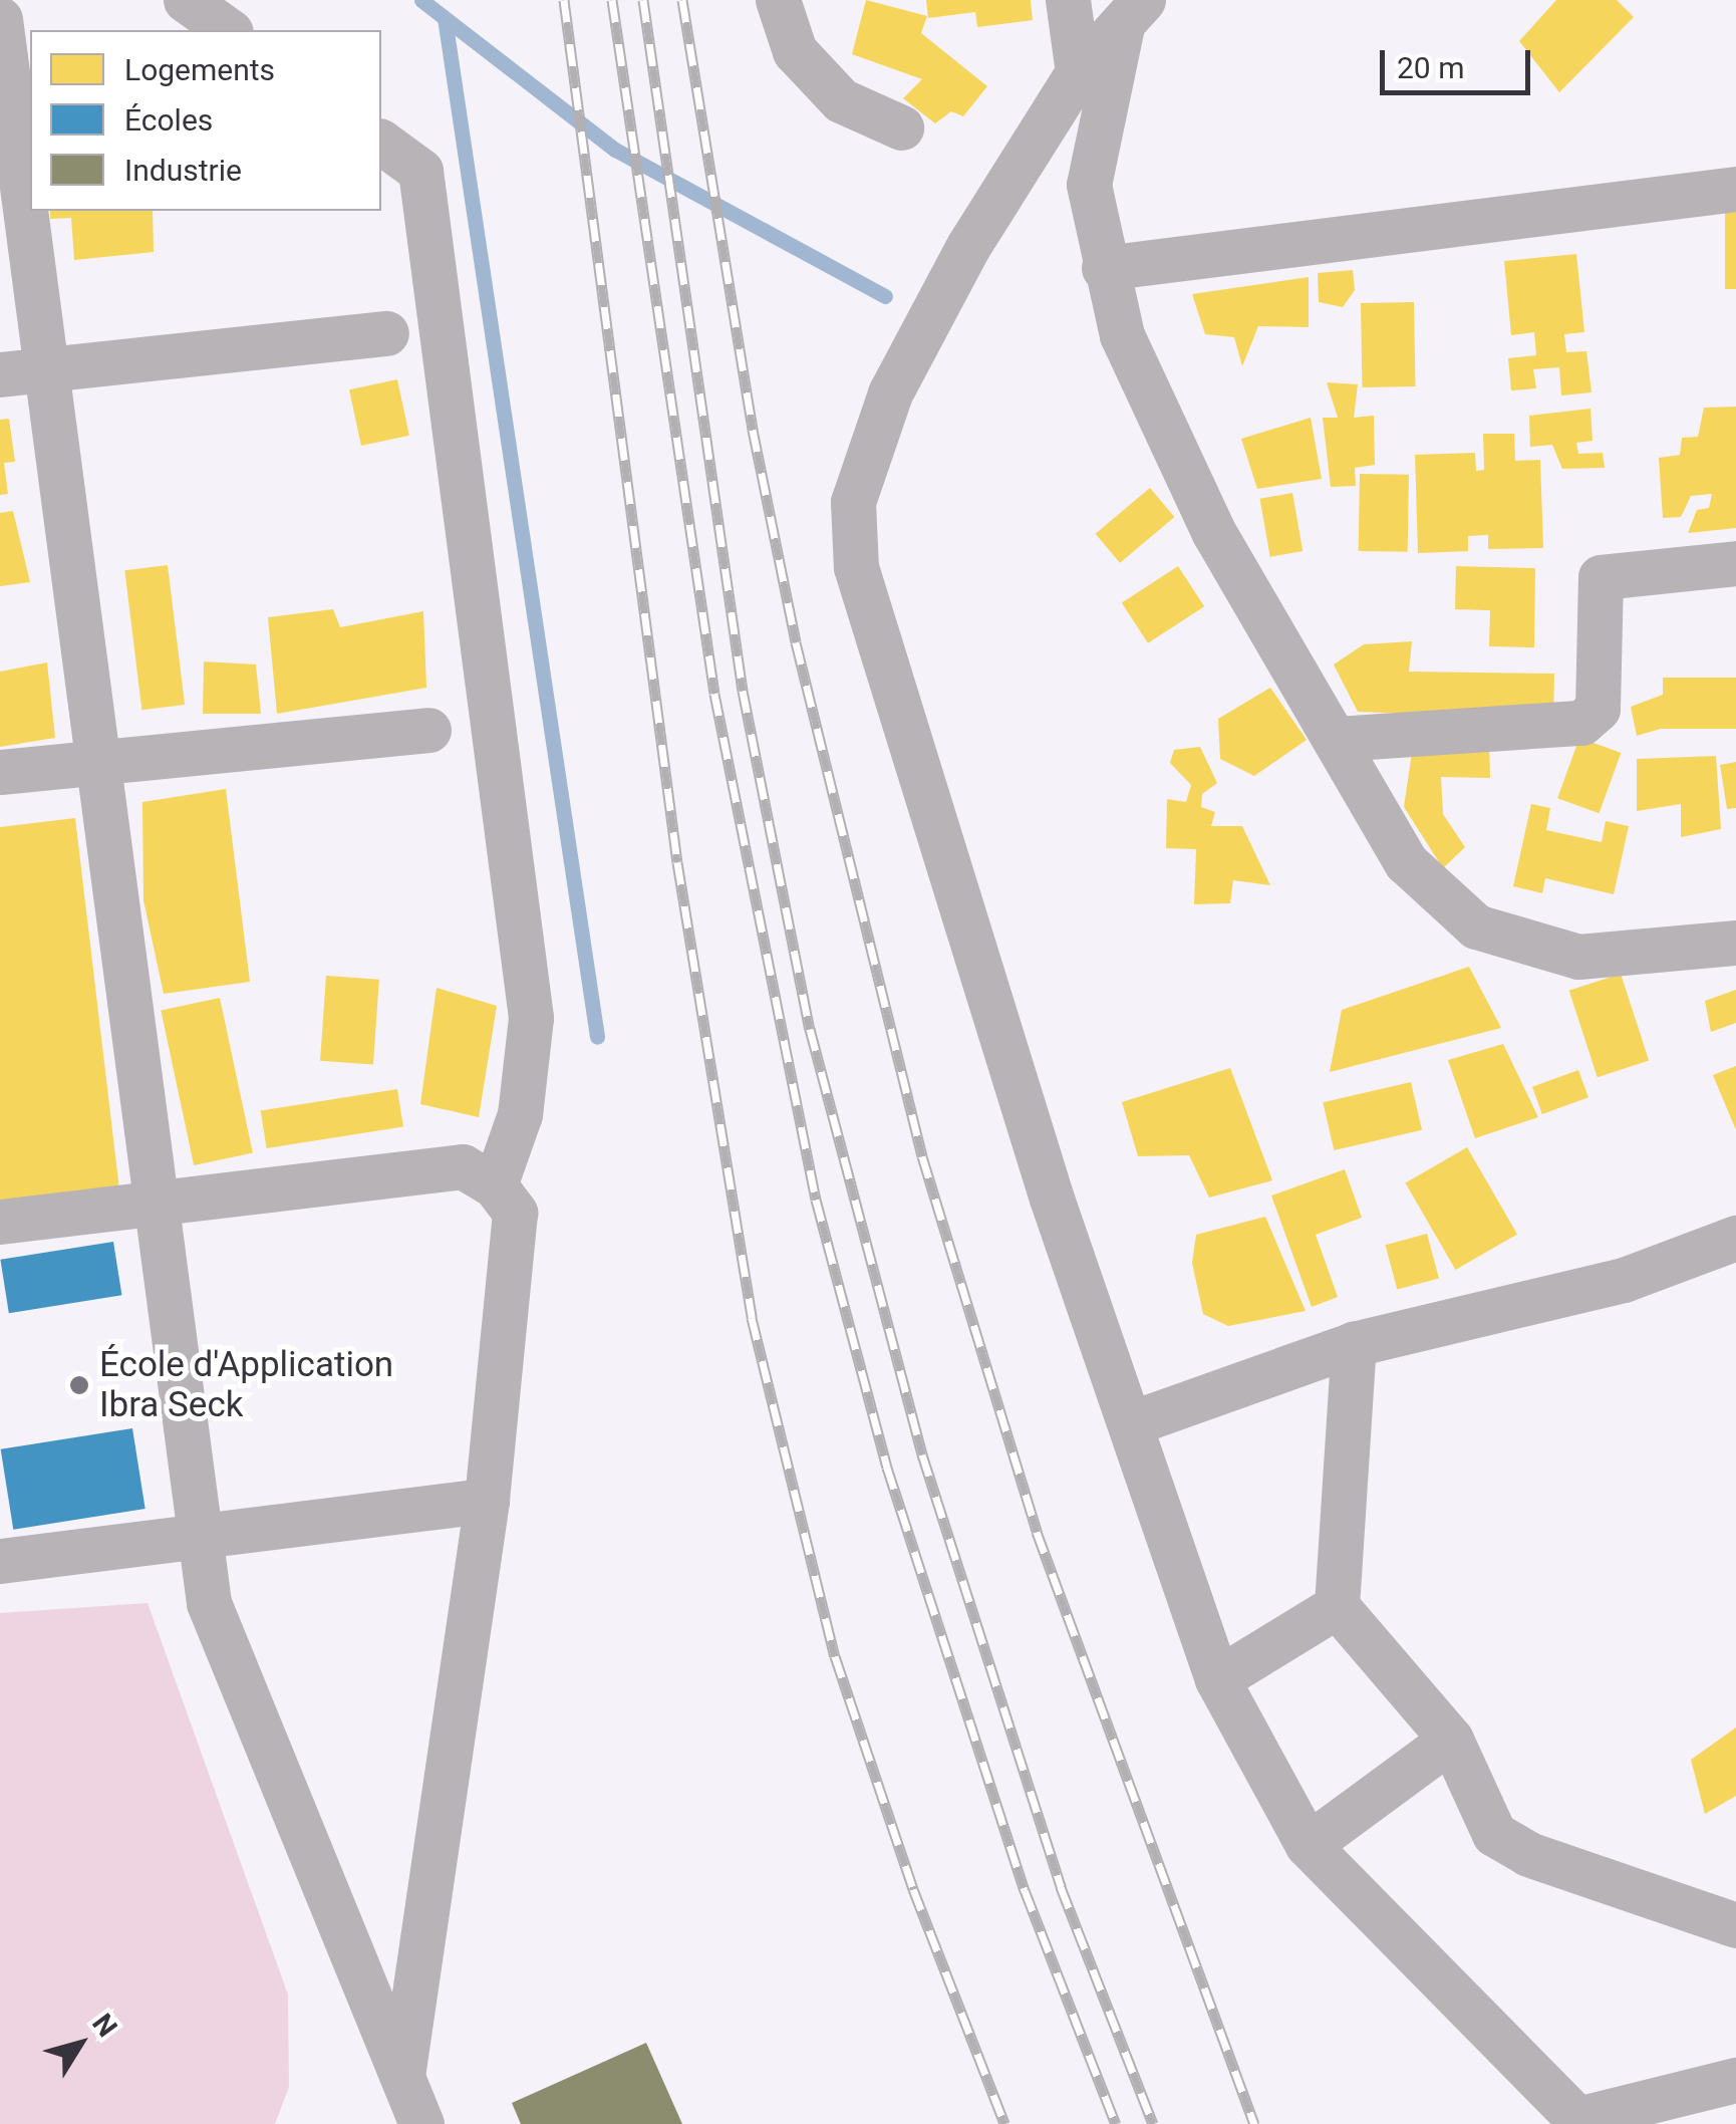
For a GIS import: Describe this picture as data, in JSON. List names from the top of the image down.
{
  "places": ["École d'Application Ibra Seck"],
  "legend": ["Logements", "Écoles", "Industrie"],
  "scale_bar": "20 m",
  "north": "top right"
}
